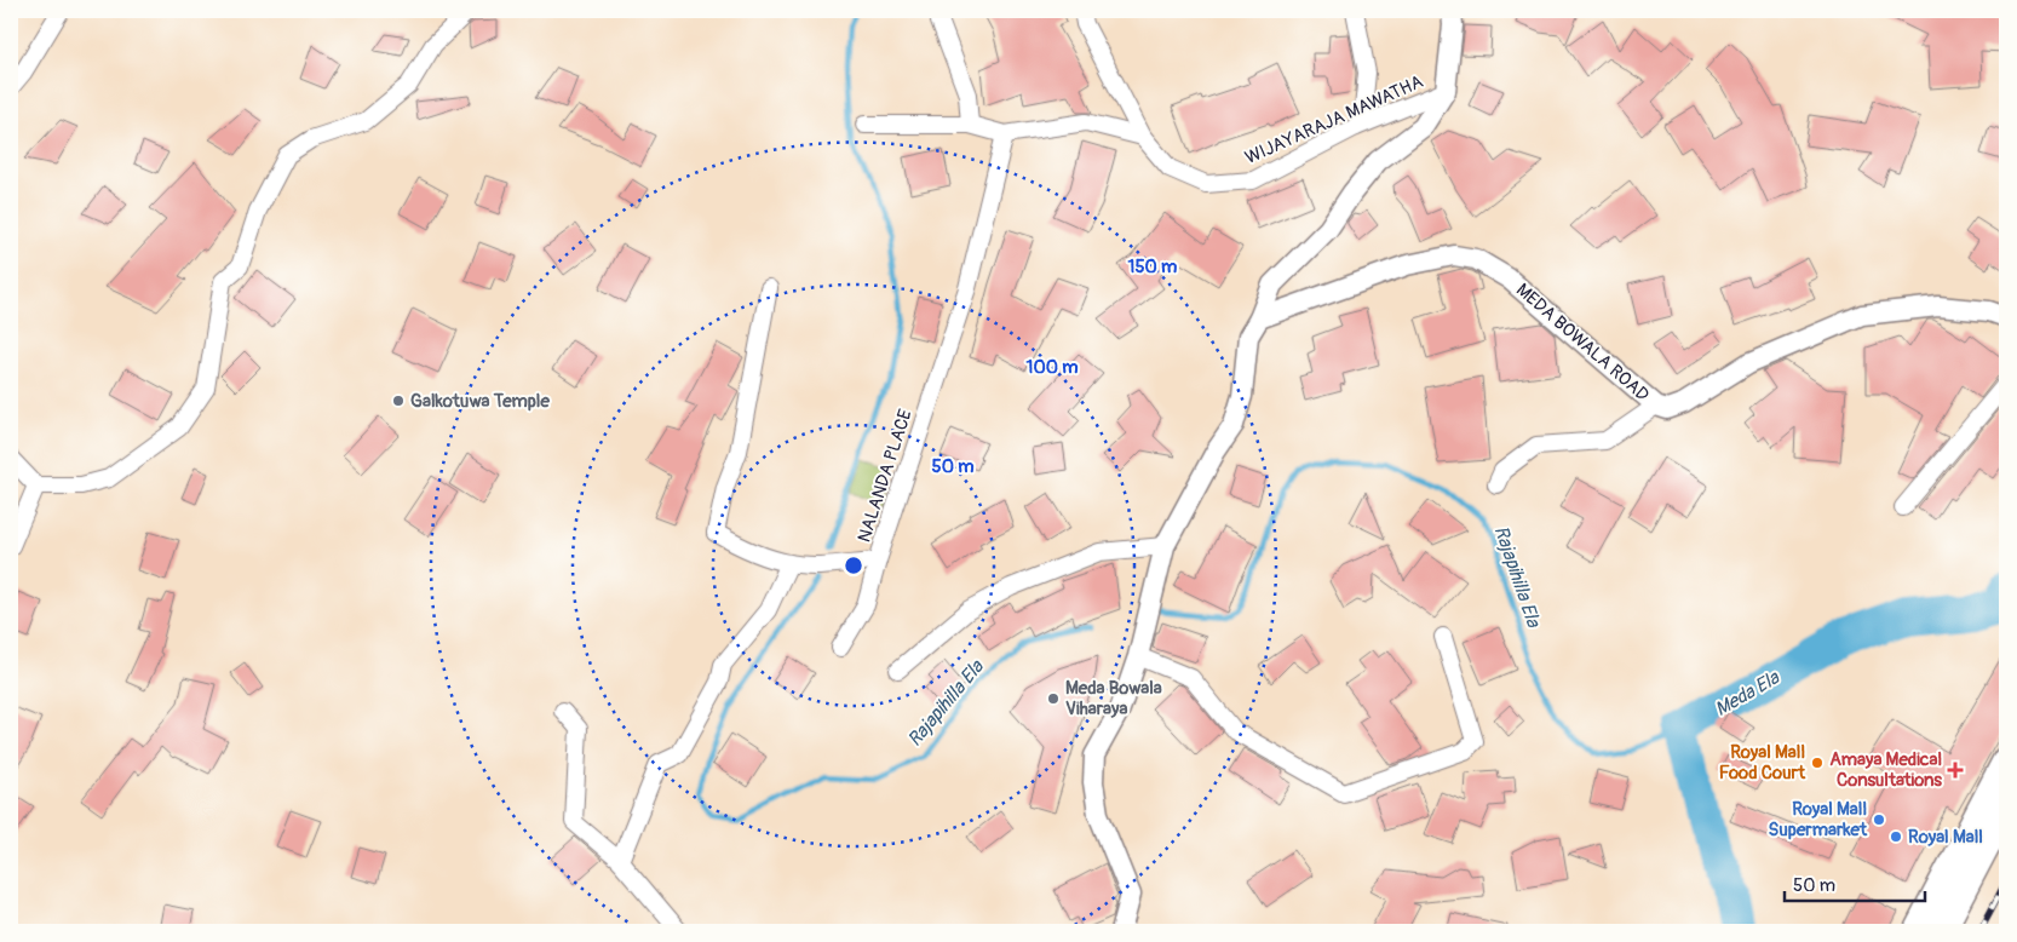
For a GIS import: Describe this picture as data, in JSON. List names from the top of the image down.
{
  "streets": {
    "street": ["WIJAYARAJA MAWATHA", "MEDA BOWALA ROAD", "NALANDA PLACE"]
  },
  "water": ["Rajapihilla Ela", "Meda Ela"],
  "places": {
    "other": [
      "Galkotuwa Temple",
      "Meda Bowala Viharaya",
      "Royal Mall Food Court",
      "Royal Mall Supermarket",
      "Royal Mall"
    ],
    "health": ["Amaya Medical Consultations"]
  },
  "scale_bar": "50 m",
  "rings": ["150 m", "100 m", "50 m"]
}
